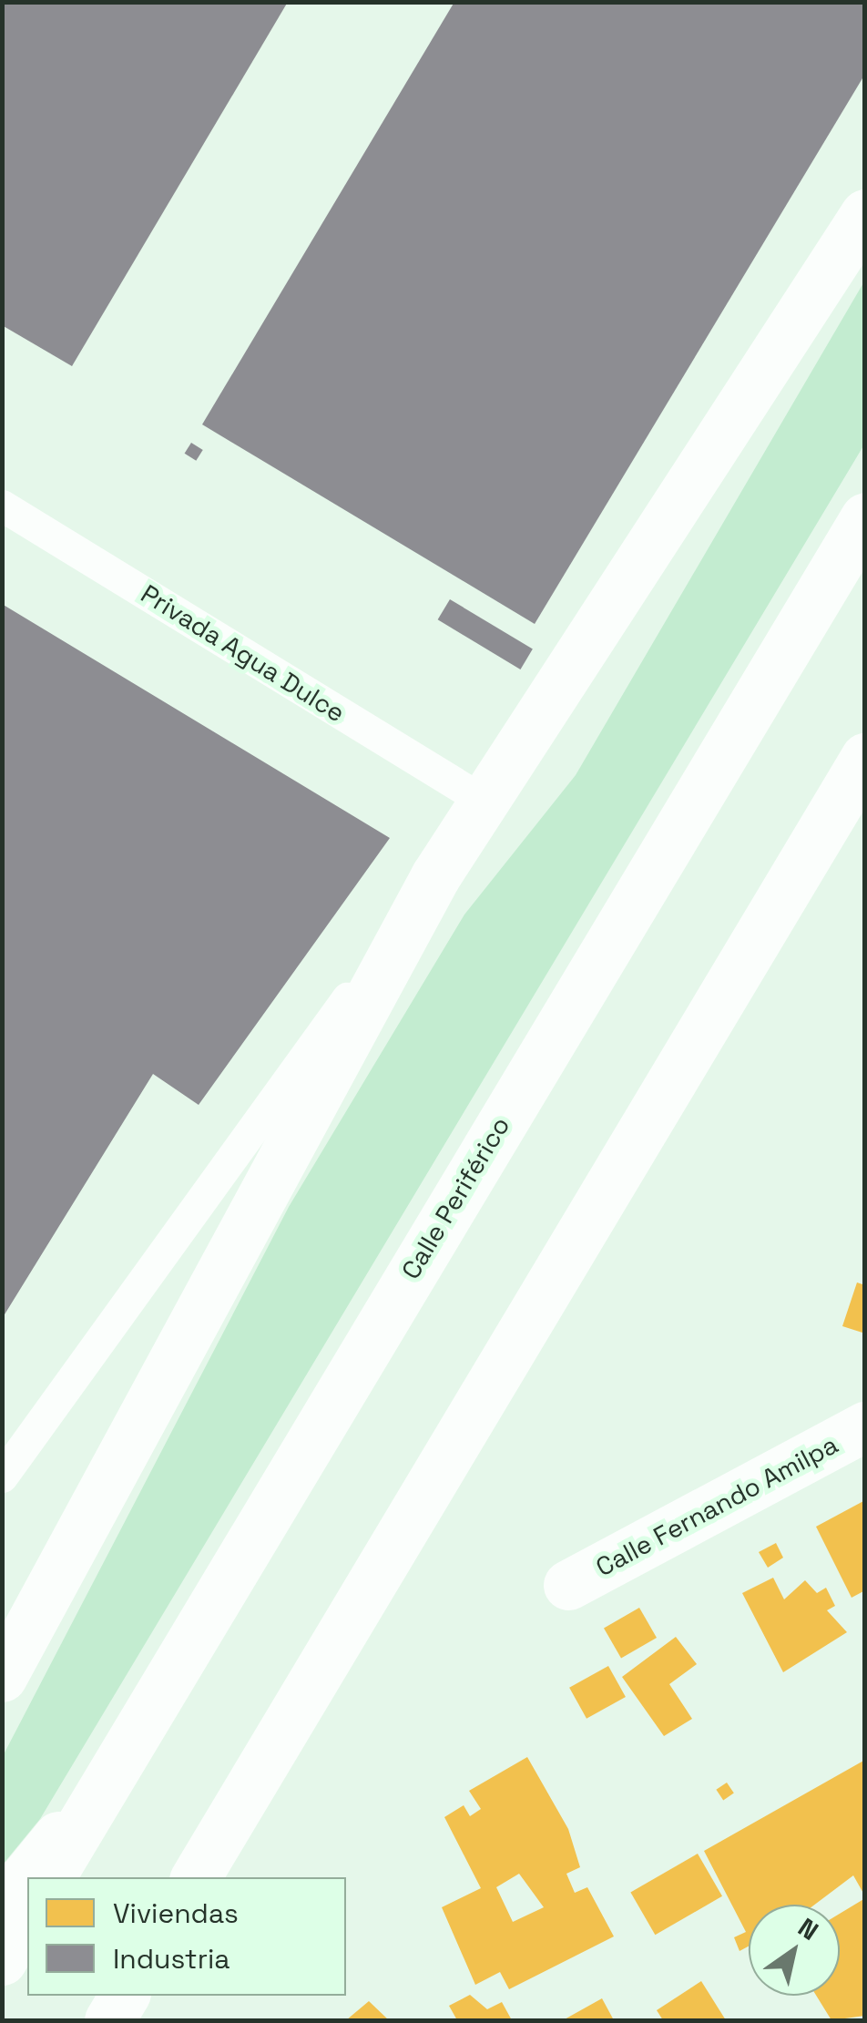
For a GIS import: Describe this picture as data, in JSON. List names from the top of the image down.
{
  "streets": {
    "main road": ["Calle Periférico", "Calle Fernando Amilpa"],
    "lane": ["Privada Agua Dulce"]
  },
  "legend": ["Viviendas", "Industria"],
  "north": "top right"
}
